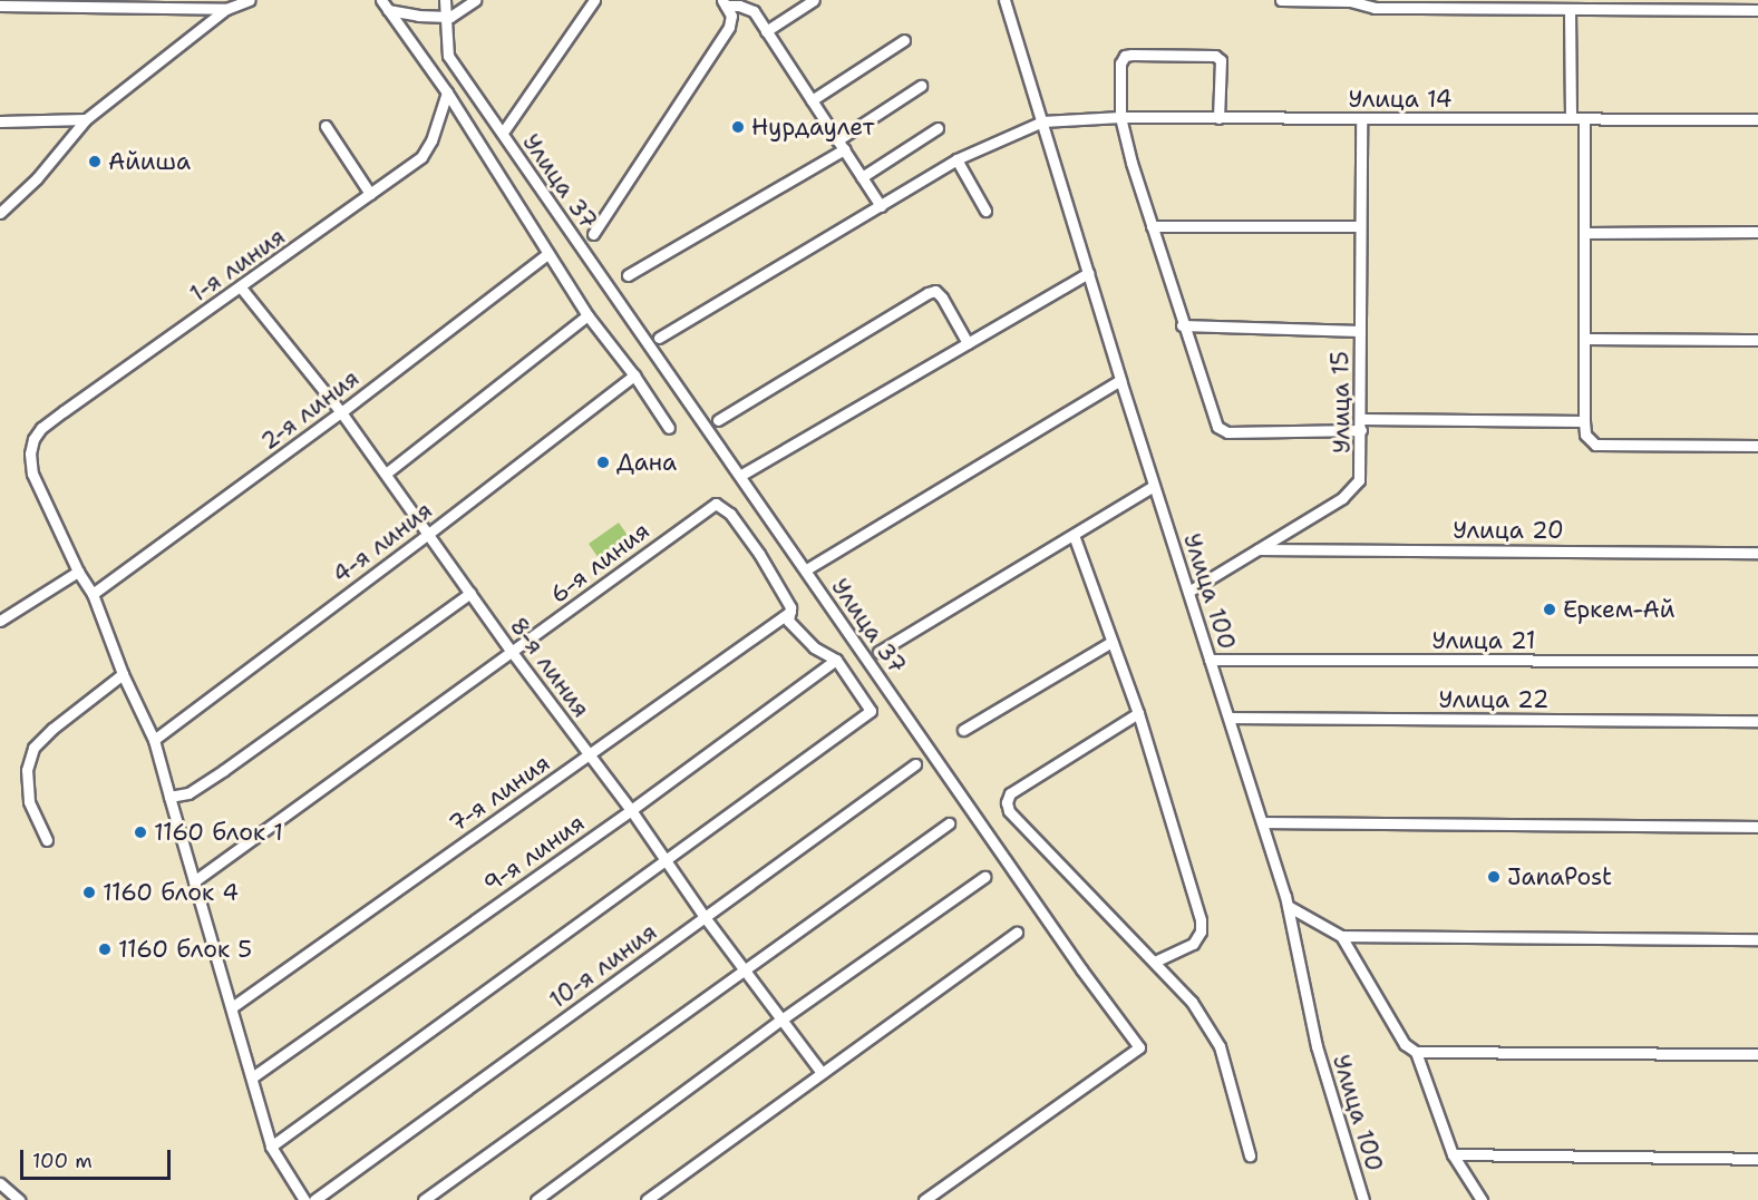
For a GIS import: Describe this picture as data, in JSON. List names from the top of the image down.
{
  "streets": {
    "street": [
      "Улица 14",
      "Улица 37",
      "1-я линия",
      "Улица 15",
      "2-я линия",
      "Улица 20",
      "4-я линия",
      "6-я линия",
      "Улица 100",
      "Улица 21",
      "8-я линия",
      "Улица 22",
      "7-я линия",
      "9-я линия",
      "10-я линия"
    ]
  },
  "crossings": [
    ["Улица 14", "Улица 15"],
    ["Улица 14", "Улица 100"],
    ["1-я линия", "8-я линия"],
    ["Улица 15", "Улица 20"],
    ["Улица 15", "Улица 100"],
    ["2-я линия", "8-я линия"],
    ["4-я линия", "8-я линия"],
    ["6-я линия", "8-я линия"],
    ["6-я линия", "7-я линия"],
    ["6-я линия", "9-я линия"],
    ["Улица 100", "Улица 21"],
    ["Улица 100", "Улица 22"],
    ["8-я линия", "7-я линия"],
    ["8-я линия", "9-я линия"],
    ["8-я линия", "10-я линия"]
  ],
  "places": [
    "Нурдаулет",
    "Айиша",
    "Дана",
    "Еркем-Ай",
    "1160 блок 1",
    "JanaPost",
    "1160 блок 4",
    "1160 блок 5"
  ],
  "scale_bar": "100 m"
}
